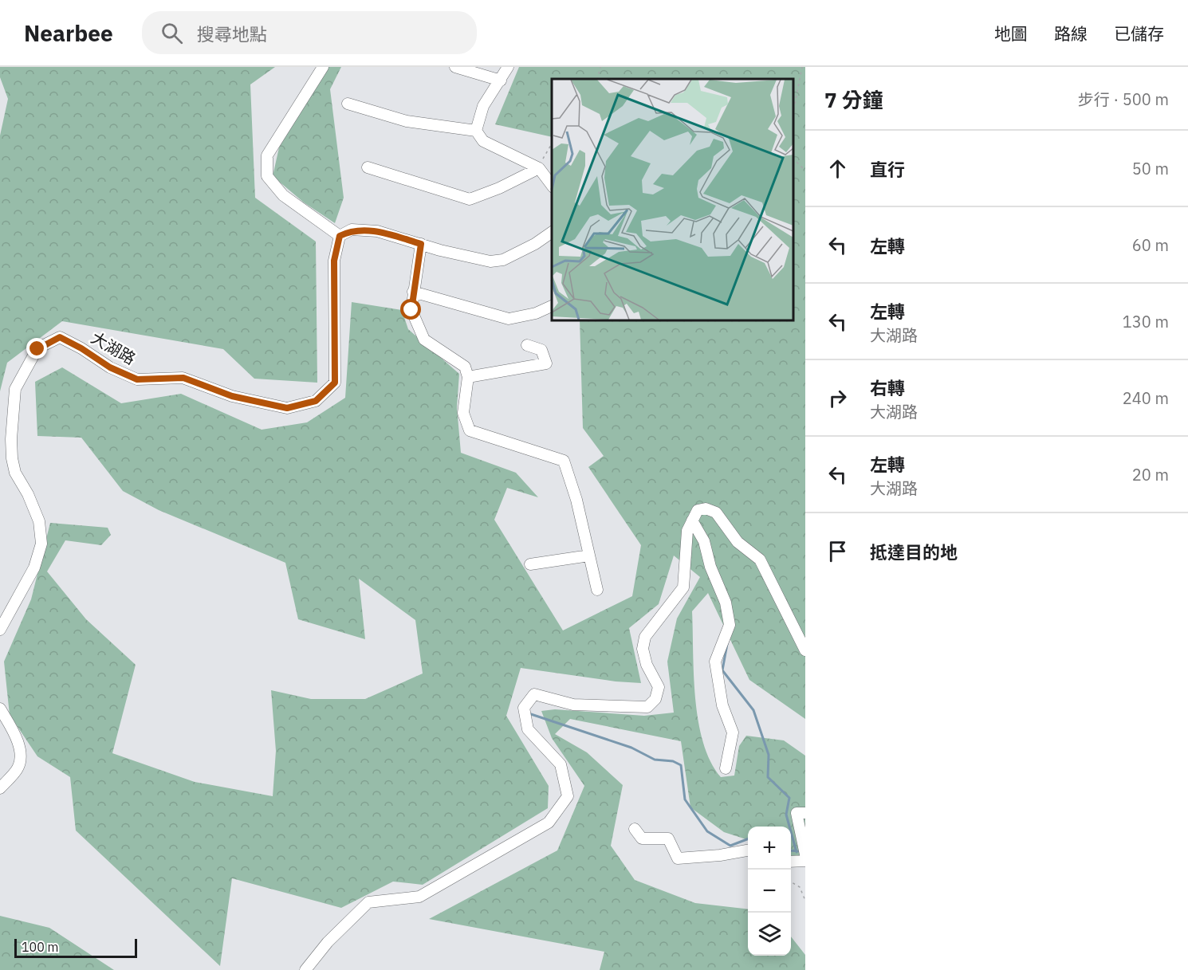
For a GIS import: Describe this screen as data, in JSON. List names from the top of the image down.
{
  "streets": {
    "street": ["大湖路"]
  },
  "scale_bar": "100 m",
  "page": {
    "header": "Nearbee",
    "search": "搜尋地點",
    "nav": ["地圖", "路線", "已儲存"],
    "heading": ["7 分鐘", "步行 · 500 m"],
    "list": [
      ["直行", "50 m"],
      ["左轉", "60 m"],
      ["左轉", "大湖路", "130 m"],
      ["右轉", "大湖路", "240 m"],
      ["左轉", "大湖路", "20 m"],
      "抵達目的地"
    ],
    "map_buttons": ["+", "−"],
    "scale": "100 m"
  }
}
